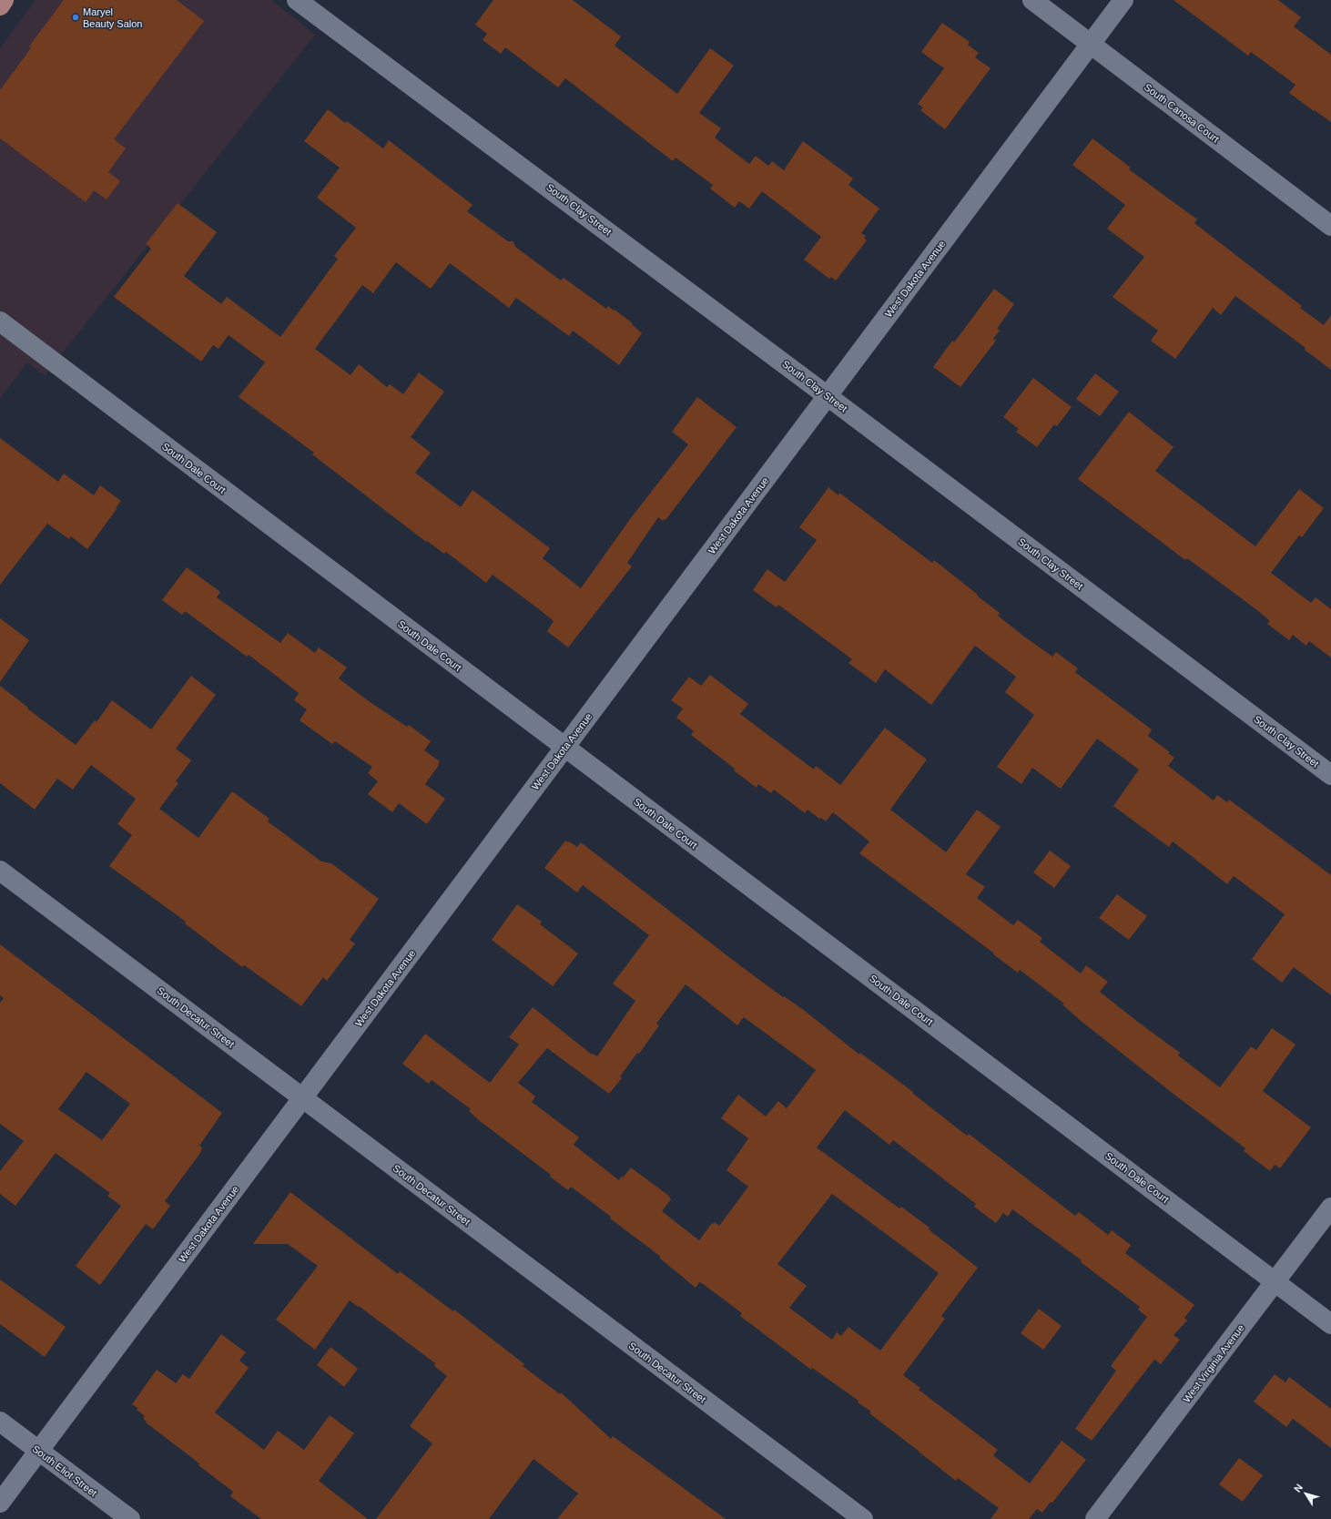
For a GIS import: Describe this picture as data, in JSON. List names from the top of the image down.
{
  "streets": {
    "street": [
      "South Canosa Court",
      "South Clay Street",
      "West Dakota Avenue",
      "South Dale Court",
      "South Decatur Street",
      "West Virginia Avenue",
      "South Eliot Street"
    ]
  },
  "crossings": [
    ["South Canosa Court", "West Dakota Avenue"],
    ["South Clay Street", "West Dakota Avenue"],
    ["West Dakota Avenue", "South Dale Court"],
    ["West Dakota Avenue", "South Decatur Street"],
    ["West Dakota Avenue", "South Eliot Street"],
    ["South Dale Court", "West Virginia Avenue"]
  ],
  "places": ["Maryel Beauty Salon"],
  "north": "top left"
}
